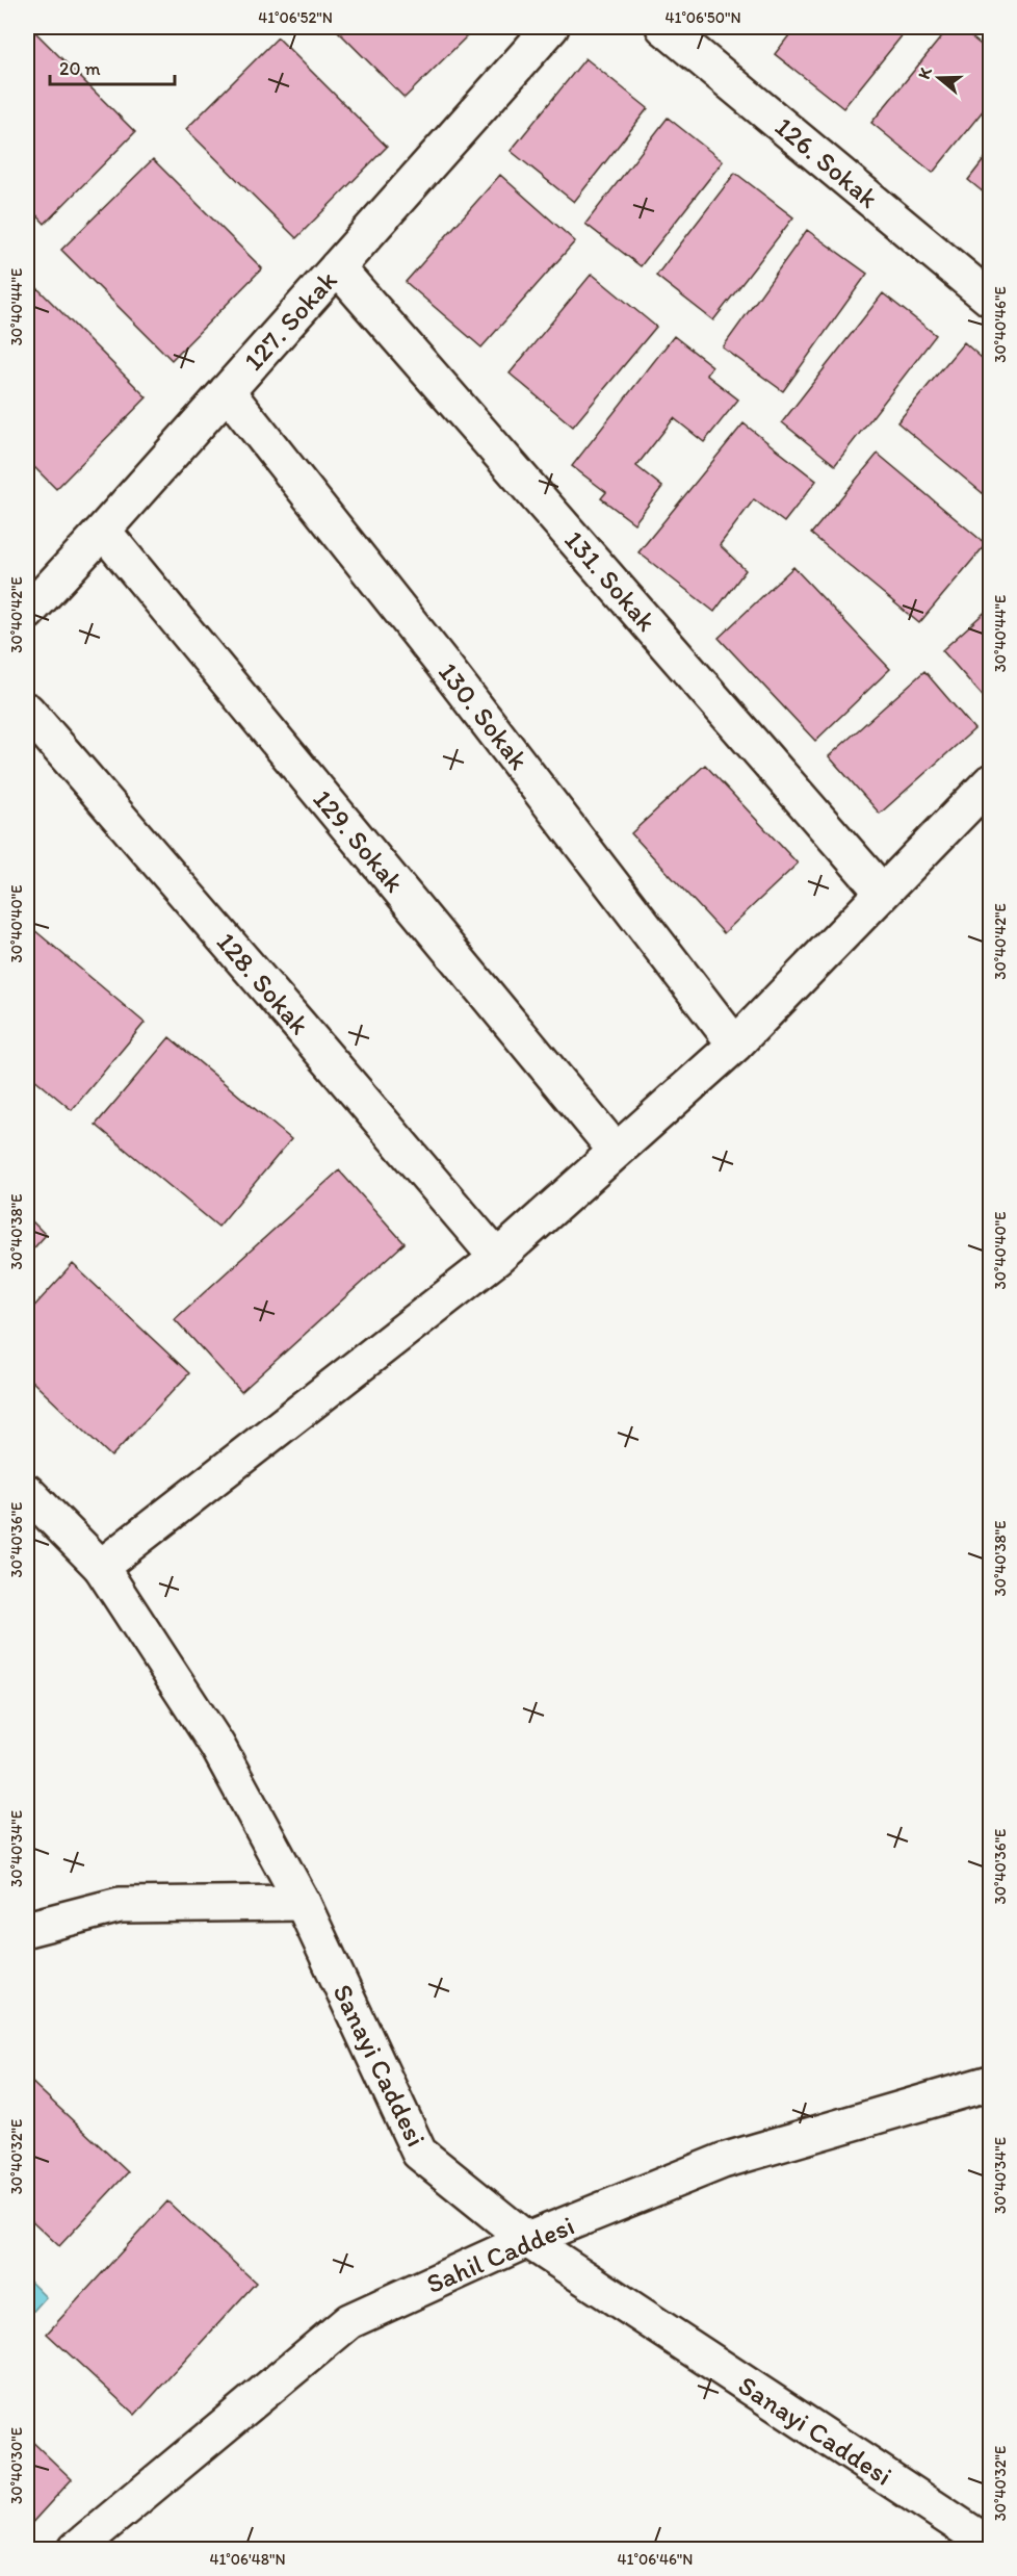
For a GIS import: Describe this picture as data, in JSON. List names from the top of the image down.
{
  "streets": {
    "street": [
      "126. Sokak",
      "127. Sokak",
      "131. Sokak",
      "130. Sokak",
      "129. Sokak",
      "128. Sokak",
      "Sanayi Caddesi",
      "Sahil Caddesi"
    ]
  },
  "crossings": [
    ["127. Sokak", "131. Sokak"],
    ["127. Sokak", "130. Sokak"],
    ["127. Sokak", "129. Sokak"],
    ["Sanayi Caddesi", "Sahil Caddesi"]
  ],
  "scale_bar": "20 m",
  "north": "left",
  "coordinates": [
    "41°06'52\"N",
    "41°06'50\"N",
    "30°40'44\"E",
    "30°40'46\"E",
    "30°40'42\"E",
    "30°40'40\"E",
    "30°40'38\"E",
    "30°40'36\"E",
    "30°40'34\"E",
    "30°40'32\"E",
    "30°40'30\"E",
    "41°06'48\"N",
    "41°06'46\"N"
  ]
}
